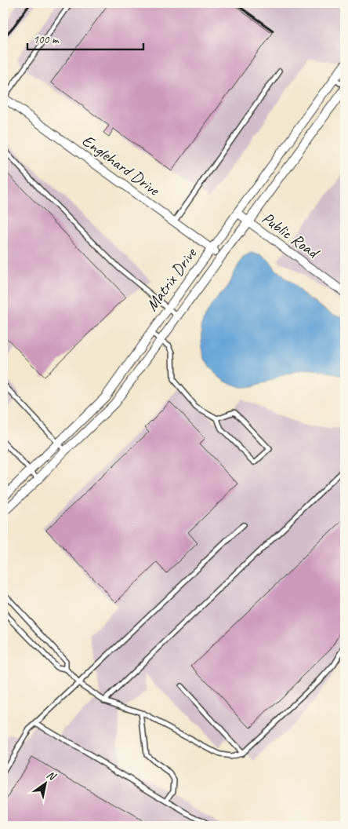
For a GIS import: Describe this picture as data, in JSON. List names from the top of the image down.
{
  "streets": {
    "street": ["Englehard Drive", "Public Road", "Matrix Drive"]
  },
  "crossings": [
    ["Englehard Drive", "Matrix Drive"],
    ["Public Road", "Matrix Drive"]
  ],
  "scale_bar": "100 m",
  "north": "top right"
}
